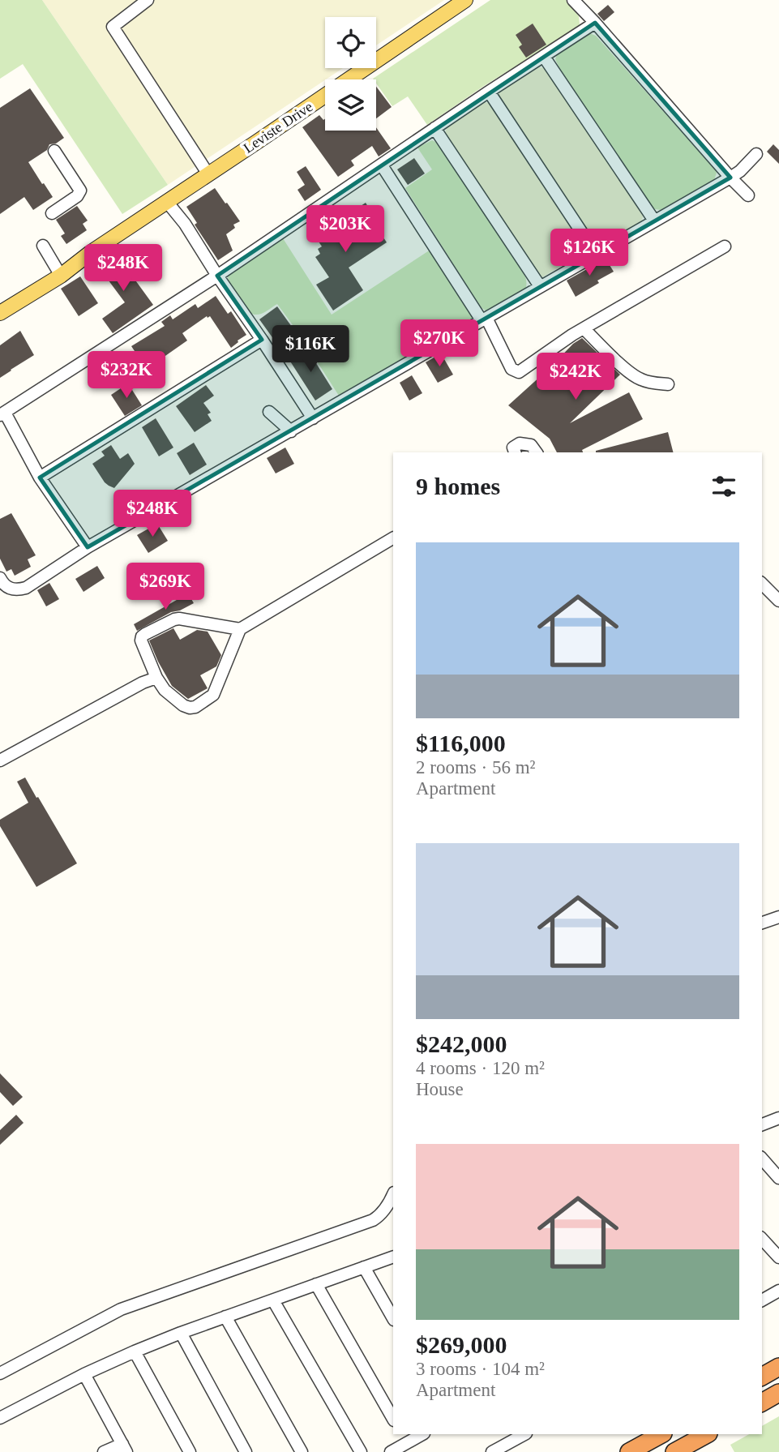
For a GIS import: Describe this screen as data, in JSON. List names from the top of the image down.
{
  "streets": {
    "main road": ["Leviste Drive"]
  },
  "page": {
    "price": [
      "$203K",
      "$126K",
      "$248K",
      "$270K",
      "$116K",
      "$232K",
      "$242K",
      "$248K",
      "$269K"
    ],
    "heading": "9 homes",
    "list": [
      {
        "name": "$116,000",
        "note": "2 rooms · 56 m² · Apartment"
      },
      {
        "name": "$242,000",
        "note": "4 rooms · 120 m² · House"
      },
      {
        "name": "$269,000",
        "note": "3 rooms · 104 m² · Apartment"
      }
    ]
  }
}
